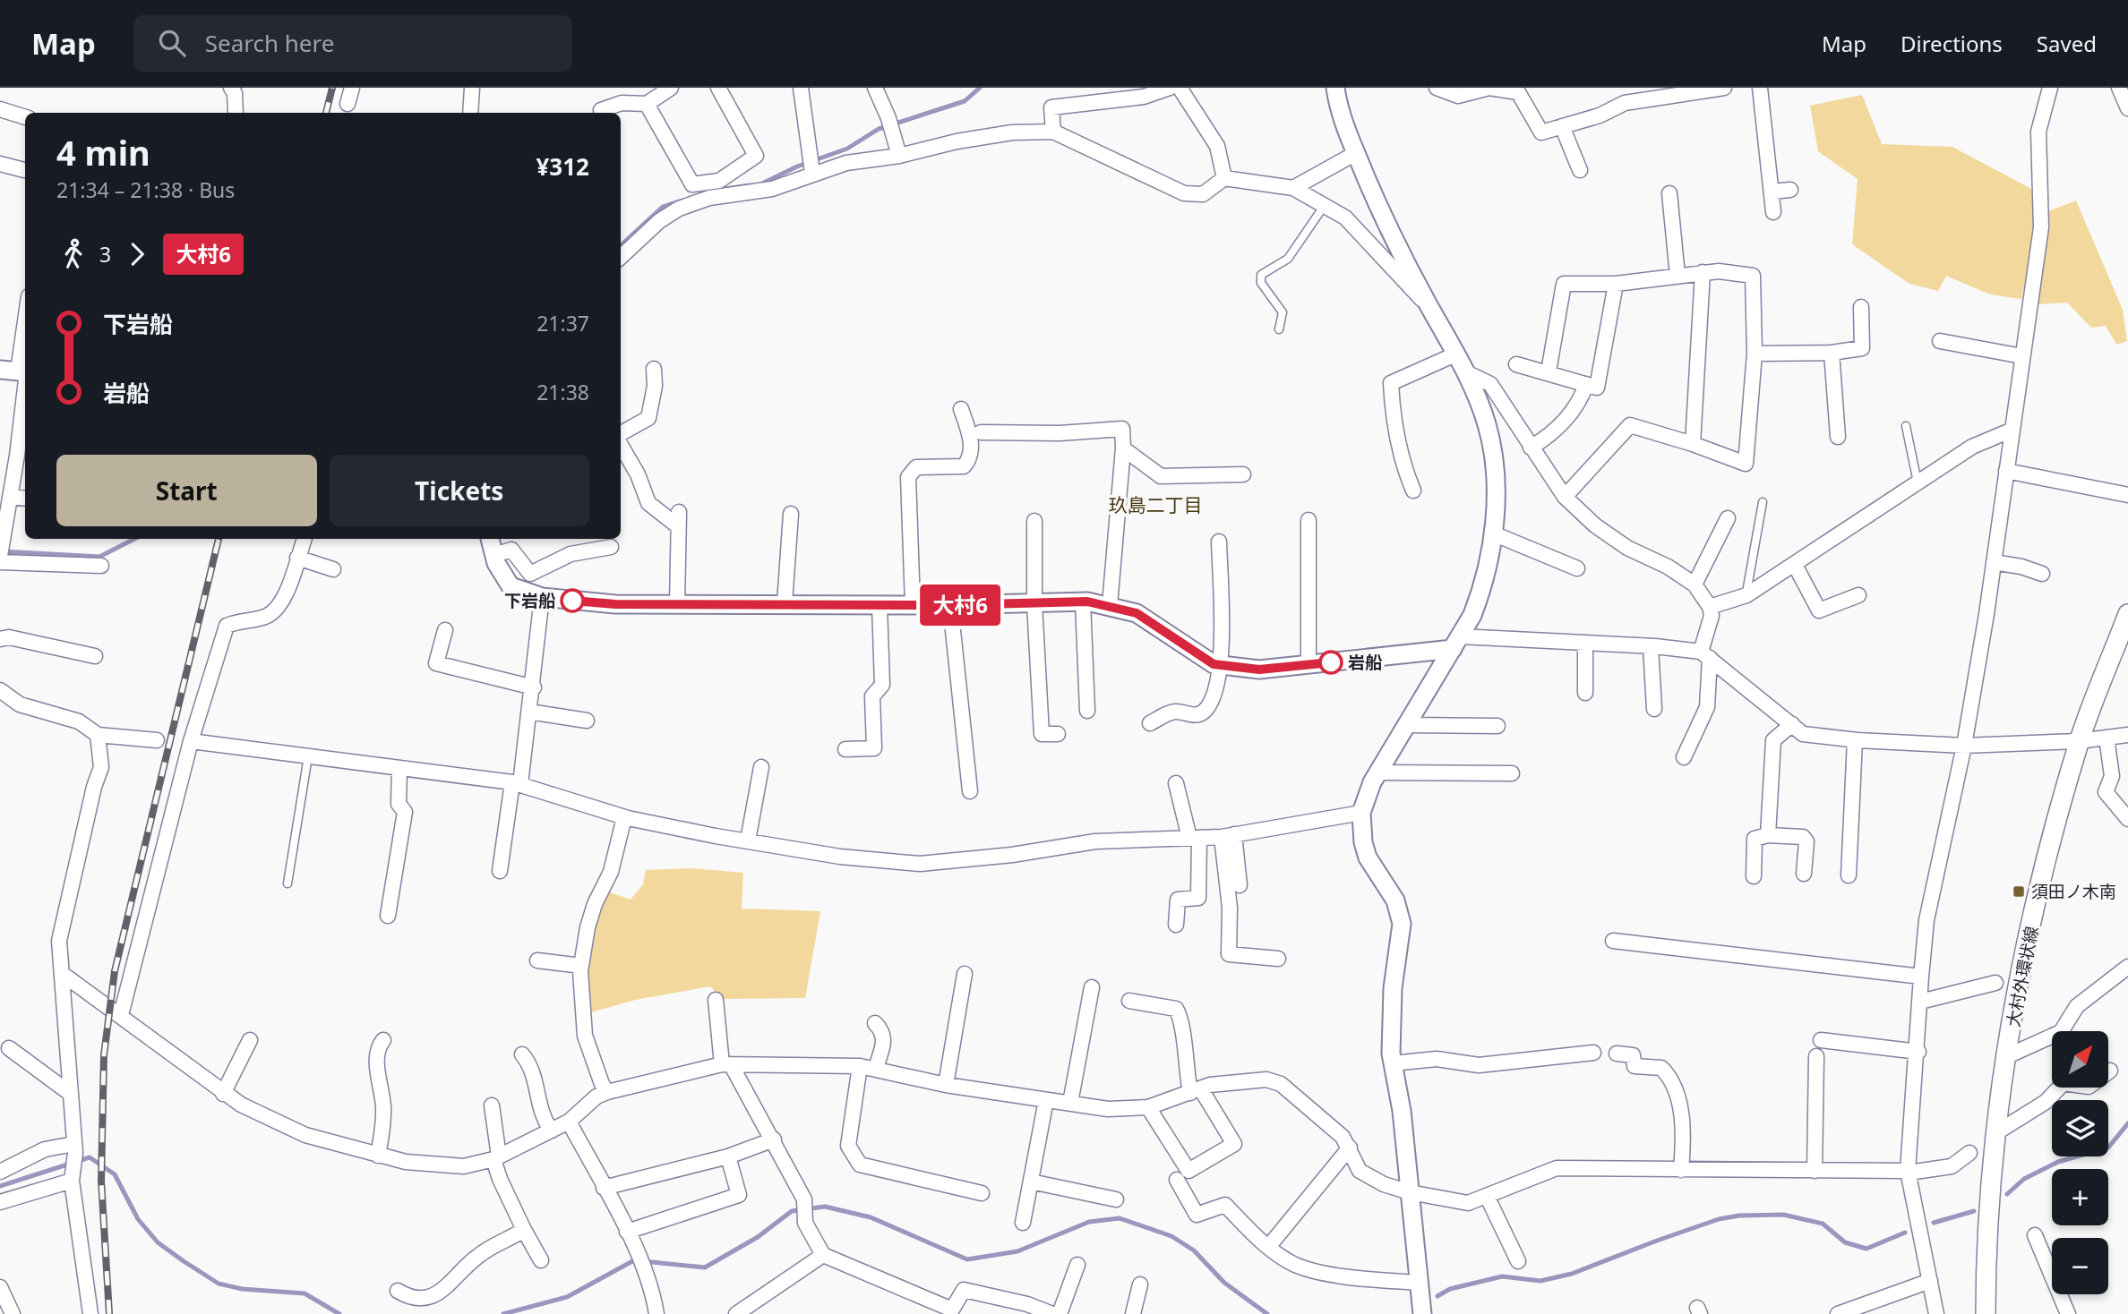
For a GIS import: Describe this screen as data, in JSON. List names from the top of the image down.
{
  "streets": {
    "main road": ["大村外環状線"]
  },
  "districts": ["玖島二丁目"],
  "places": {
    "other": ["下岩船", "岩船"],
    "transit": ["須田ノ木南"]
  },
  "lines": ["bus line 大村6"],
  "north": "top right",
  "page": {
    "header": "Map",
    "search": "Search here",
    "nav": ["Map", "Directions", "Saved"],
    "on_map": "大村6",
    "heading": ["4 min", "21:34 – 21:38 · Bus", "¥312"],
    "legs": ["3", "大村6"],
    "list": [
      {
        "name": "下岩船",
        "value": "21:37"
      },
      {
        "name": "岩船",
        "value": "21:38"
      }
    ],
    "buttons": ["Start", "Tickets"],
    "map_buttons": ["+", "−"]
  }
}
